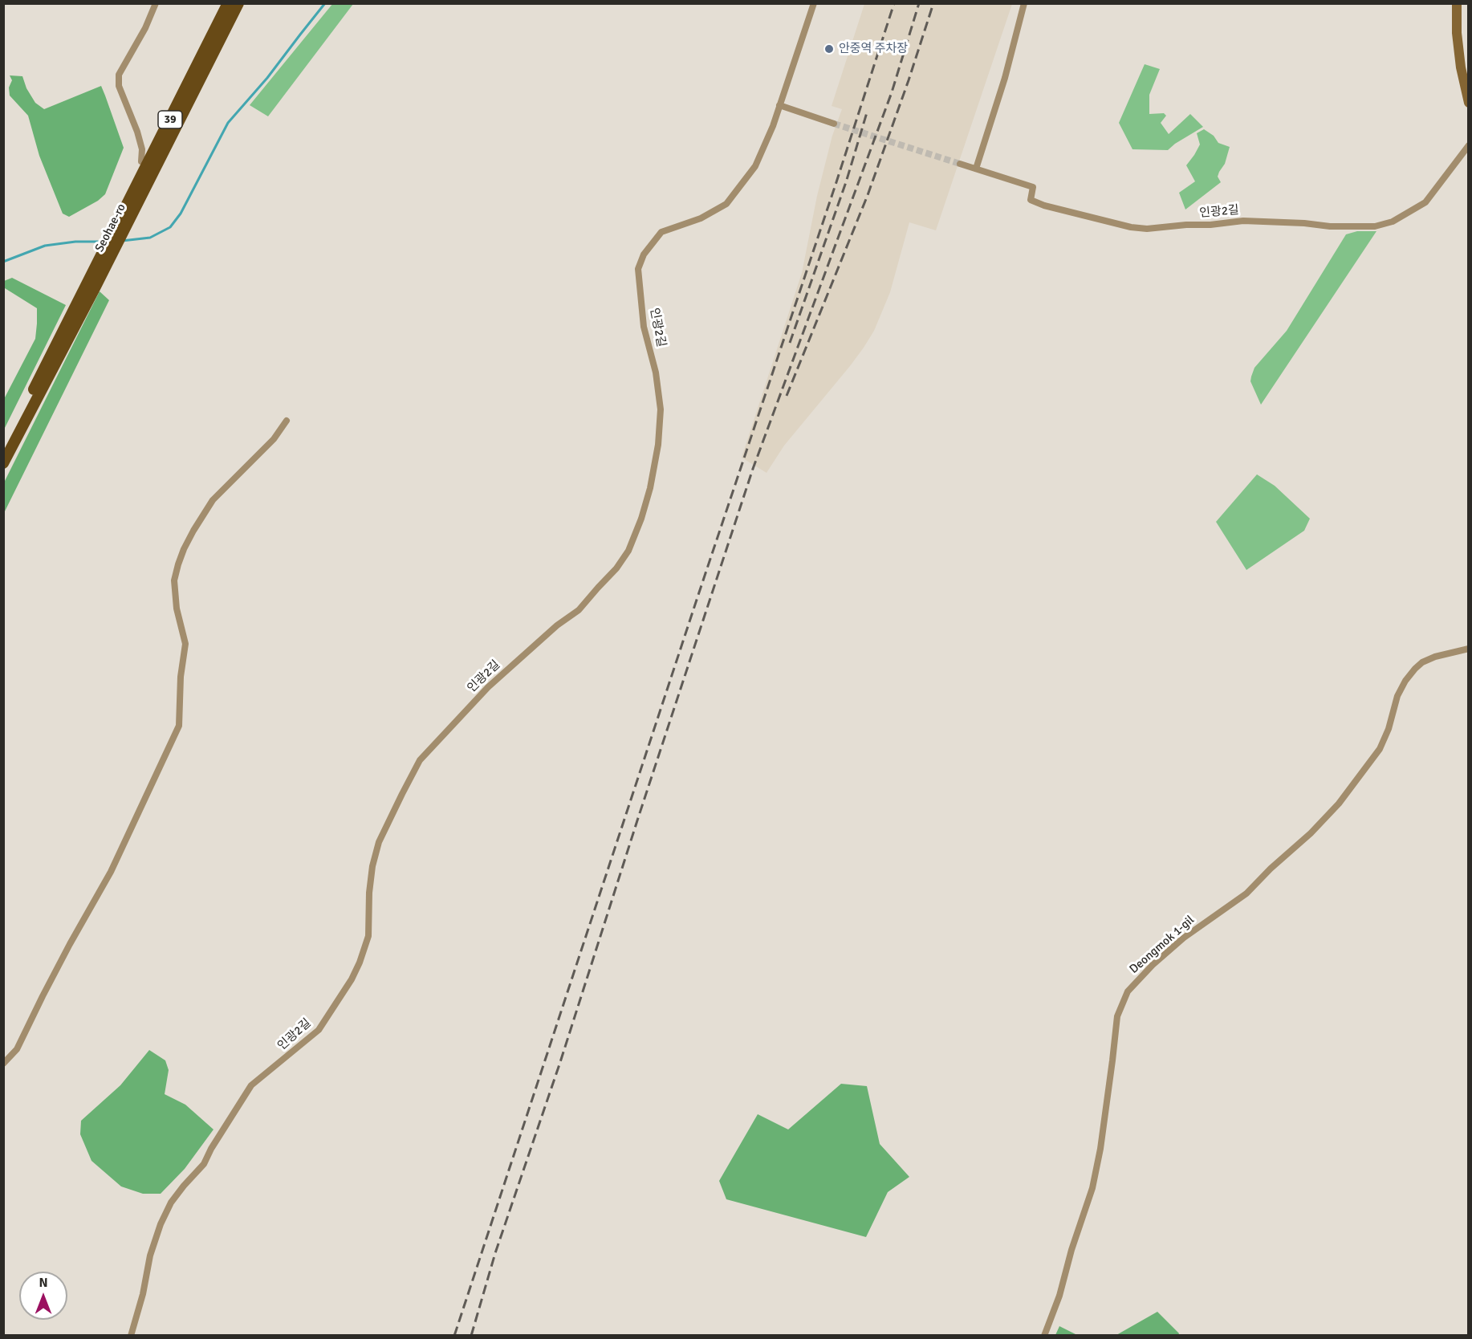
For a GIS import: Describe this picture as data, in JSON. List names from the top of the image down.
{
  "streets": {
    "main road": ["39", "Seohae-ro"],
    "street": ["인광2길", "Deongmok 1-gil"]
  },
  "places": ["안중역 주차장"],
  "north": "top"
}
